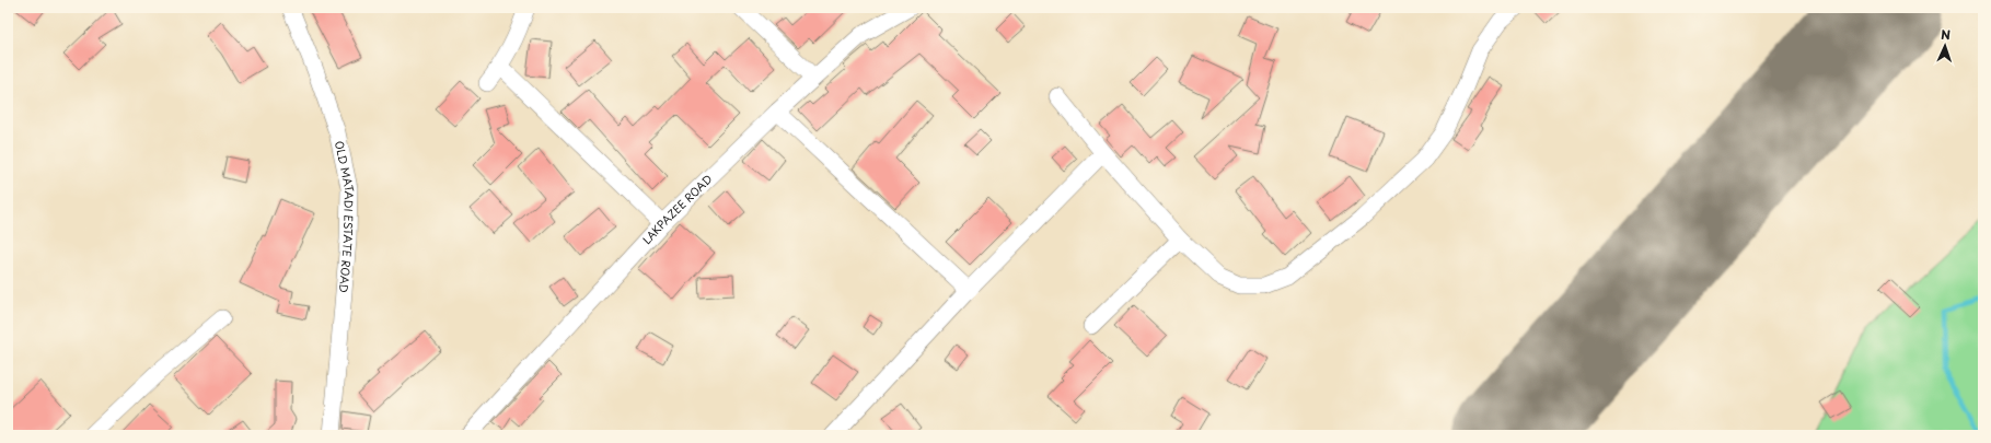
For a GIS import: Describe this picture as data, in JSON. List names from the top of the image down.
{
  "streets": {
    "street": ["LAKPAZEE ROAD", "OLD MATADI ESTATE ROAD"]
  },
  "north": "top"
}
